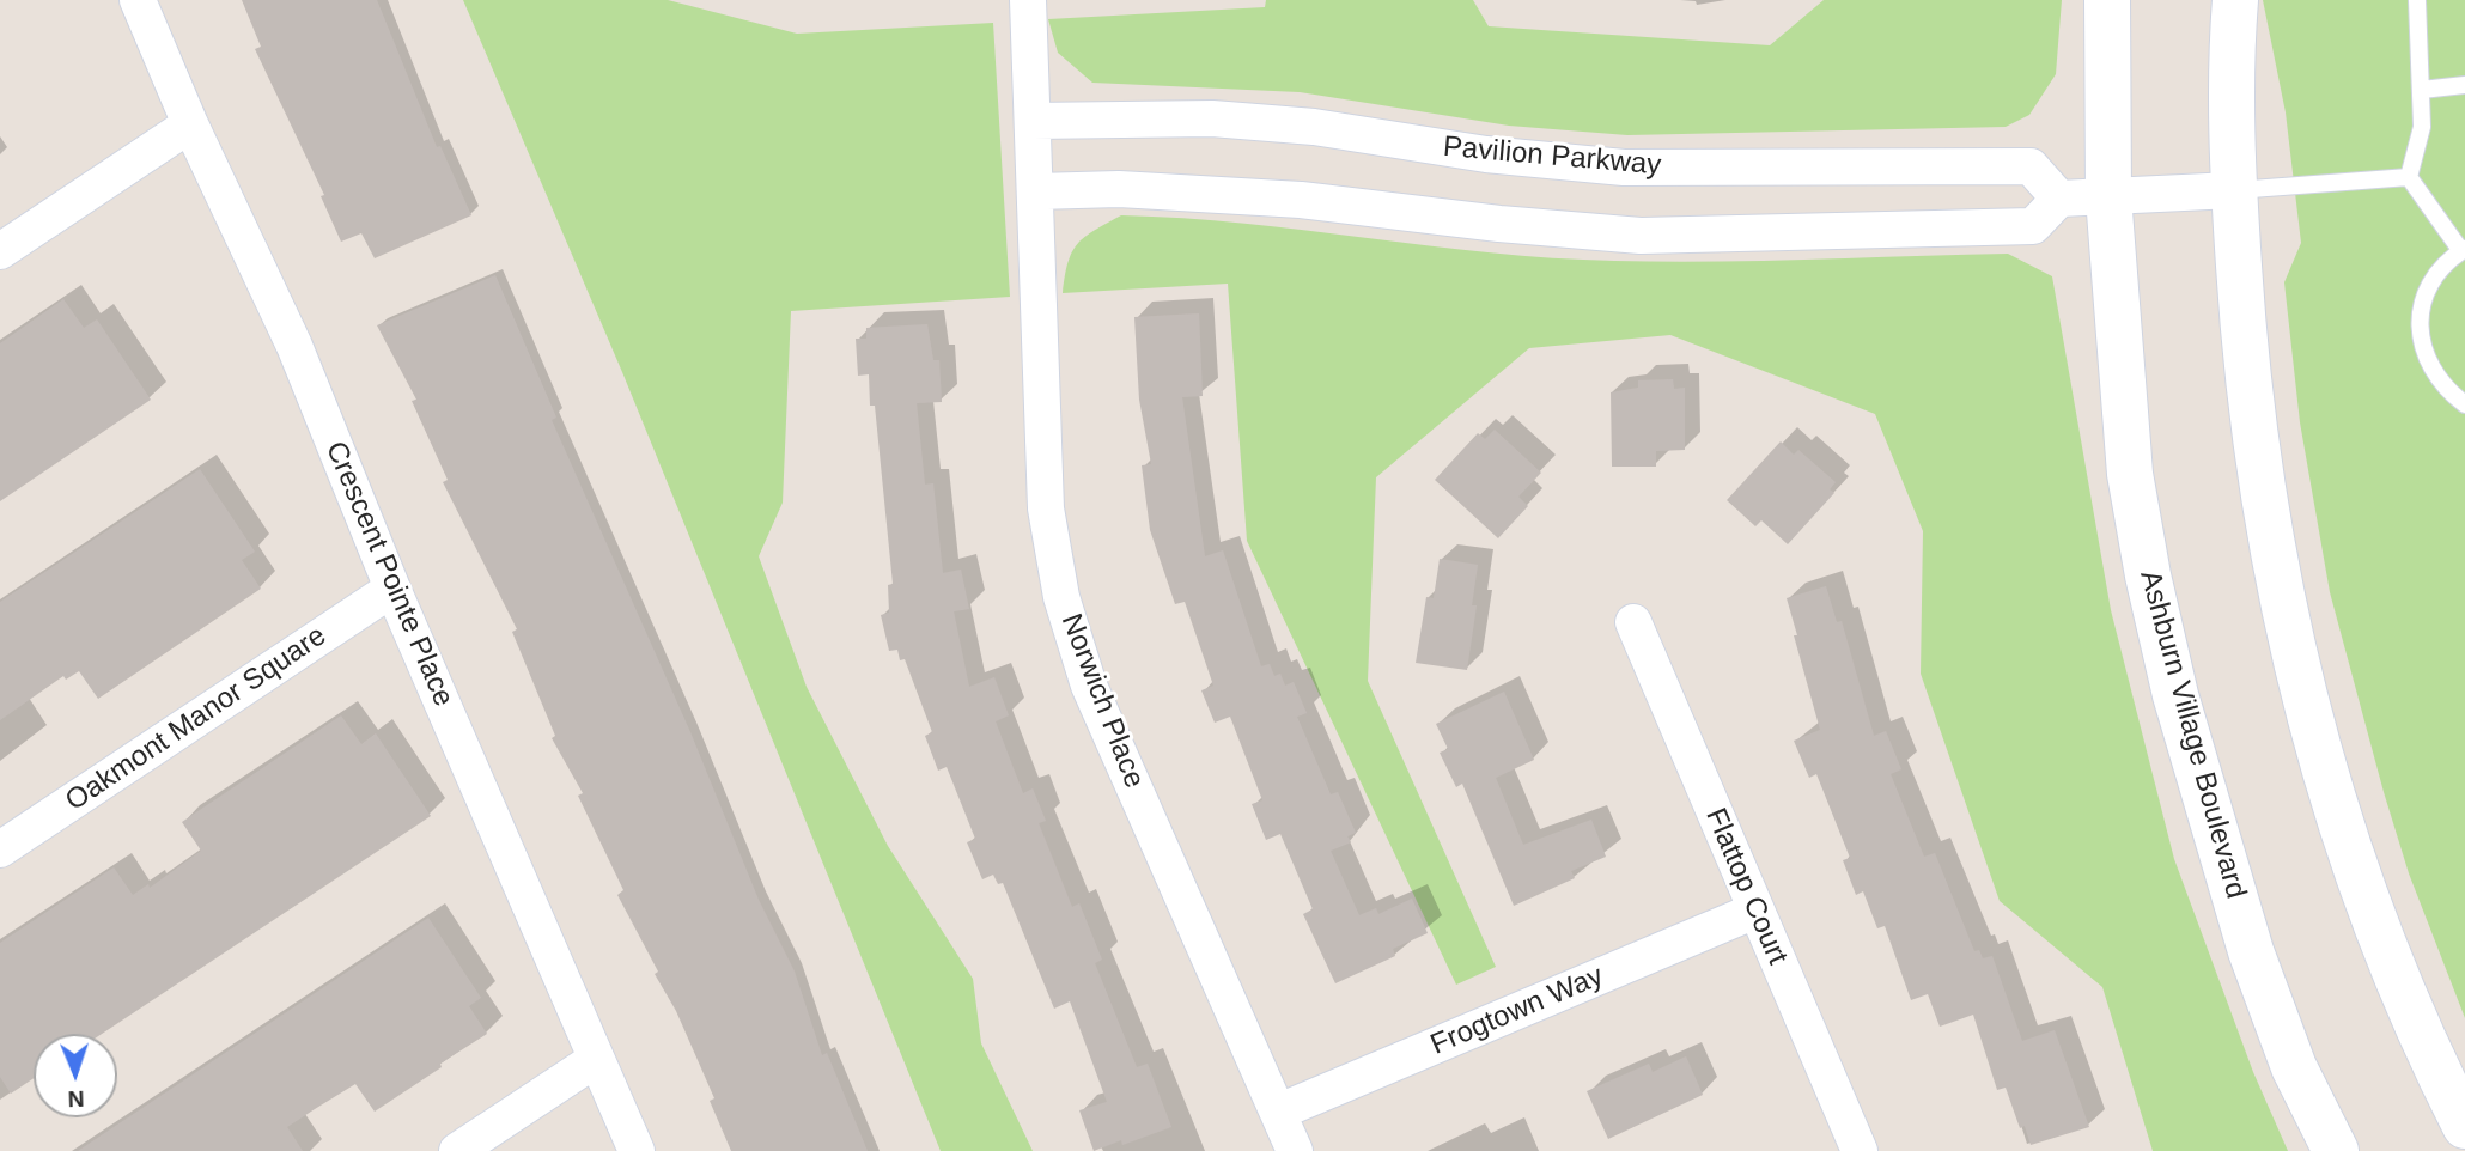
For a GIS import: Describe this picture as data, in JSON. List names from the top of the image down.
{
  "streets": {
    "main road": ["Ashburn Village Boulevard"],
    "street": [
      "Pavilion Parkway",
      "Crescent Pointe Place",
      "Norwich Place",
      "Oakmont Manor Square",
      "Flattop Court",
      "Frogtown Way"
    ]
  },
  "crossings": [
    ["Pavilion Parkway", "Norwich Place"],
    ["Crescent Pointe Place", "Oakmont Manor Square"],
    ["Norwich Place", "Frogtown Way"],
    ["Flattop Court", "Frogtown Way"]
  ],
  "north": "bottom"
}
